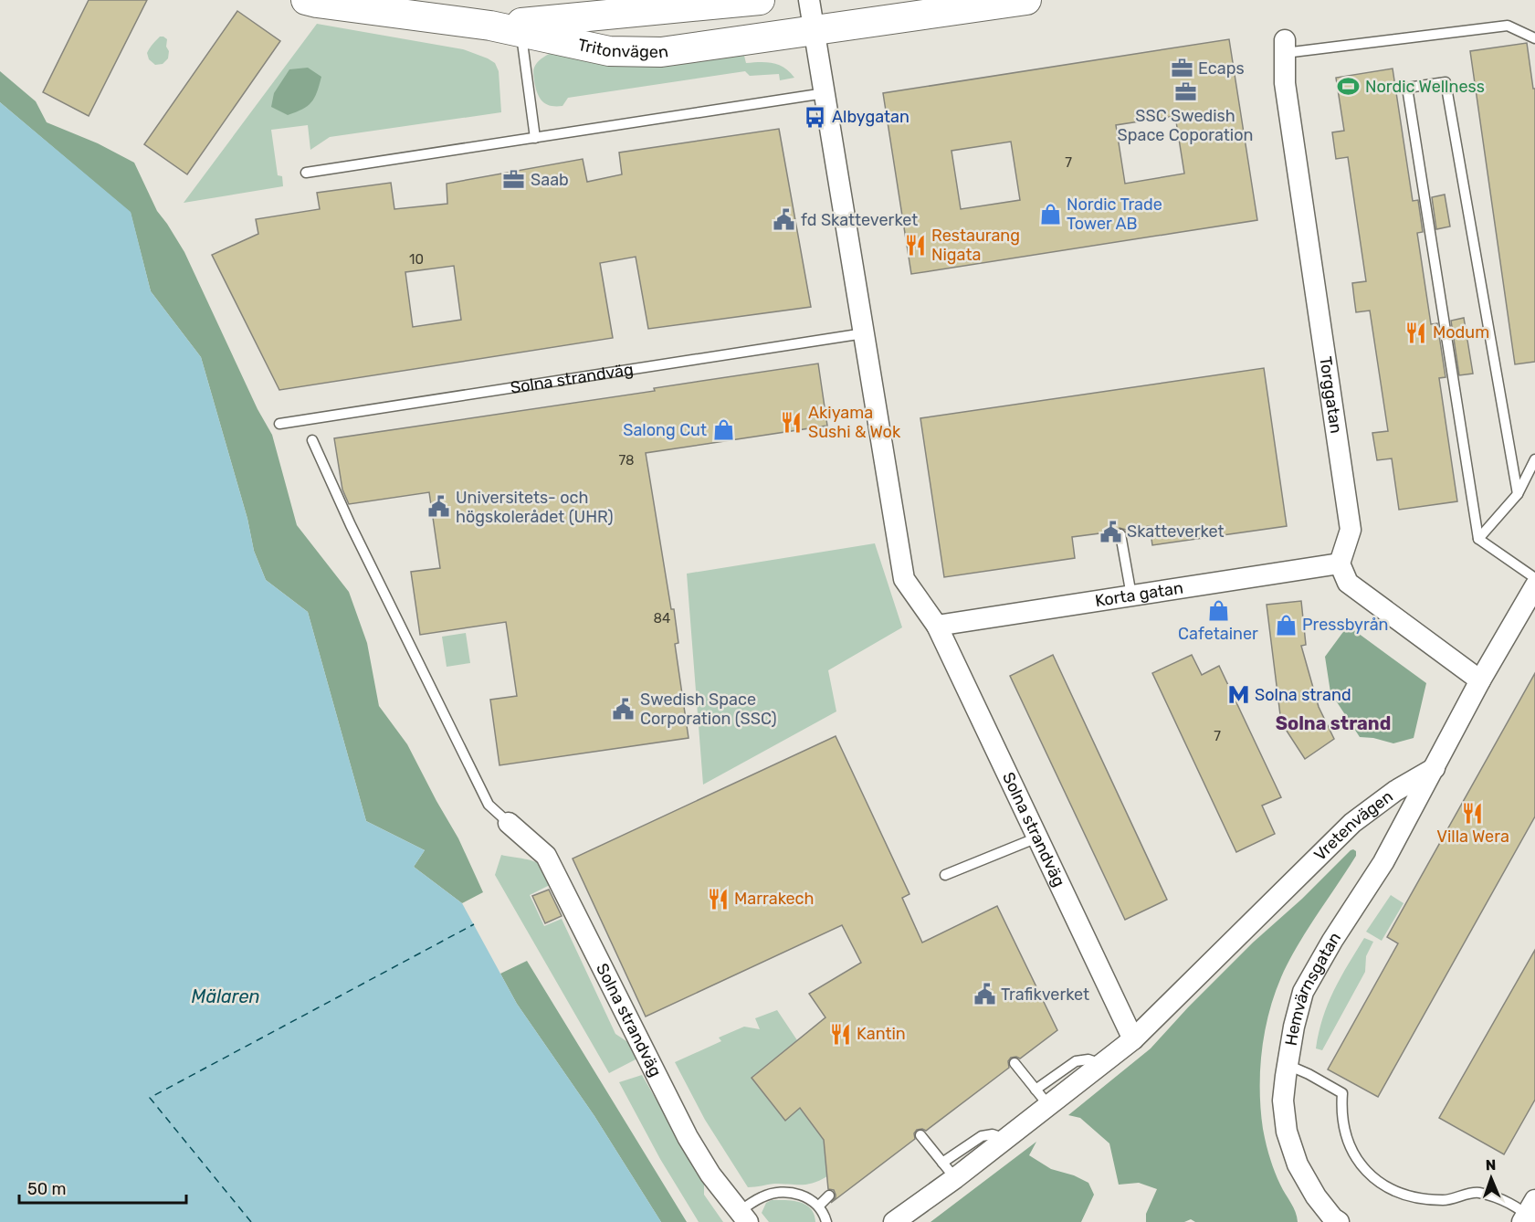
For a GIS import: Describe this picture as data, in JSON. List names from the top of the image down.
{
  "streets": {
    "street": [
      "Tritonvägen",
      "Solna strandväg",
      "Torggatan",
      "Korta gatan",
      "Vretenvägen",
      "Hemvärnsgatan"
    ]
  },
  "crossings": [
    ["Tritonvägen", "Solna strandväg"],
    ["Solna strandväg", "Korta gatan"],
    ["Solna strandväg", "Vretenvägen"],
    ["Torggatan", "Korta gatan"],
    ["Vretenvägen", "Hemvärnsgatan"]
  ],
  "districts": ["Solna strand"],
  "water": ["Mälaren"],
  "places": {
    "office": ["Ecaps", "SSC Swedish Space Coporation", "Saab"],
    "sports": ["Nordic Wellness"],
    "bus stop": ["Albygatan"],
    "shop": [
      "Nordic Trade Tower AB",
      "Salong Cut",
      "Cafetainer",
      "Pressbyrån"
    ],
    "public building": [
      "fd Skatteverket",
      "Universitets- och högskolerådet (UHR)",
      "Skatteverket",
      "Swedish Space Corporation (SSC)",
      "Trafikverket"
    ],
    "restaurant": [
      "Restaurang Nigata",
      "Modum",
      "Akiyama Sushi & Wok",
      "Villa Wera",
      "Marrakech",
      "Kantin"
    ],
    "metro station": ["Solna strand"]
  },
  "house_numbers": [
    "7",
    "10",
    "78",
    "84",
    "7"
  ],
  "scale_bar": "50 m",
  "north": "top"
}
